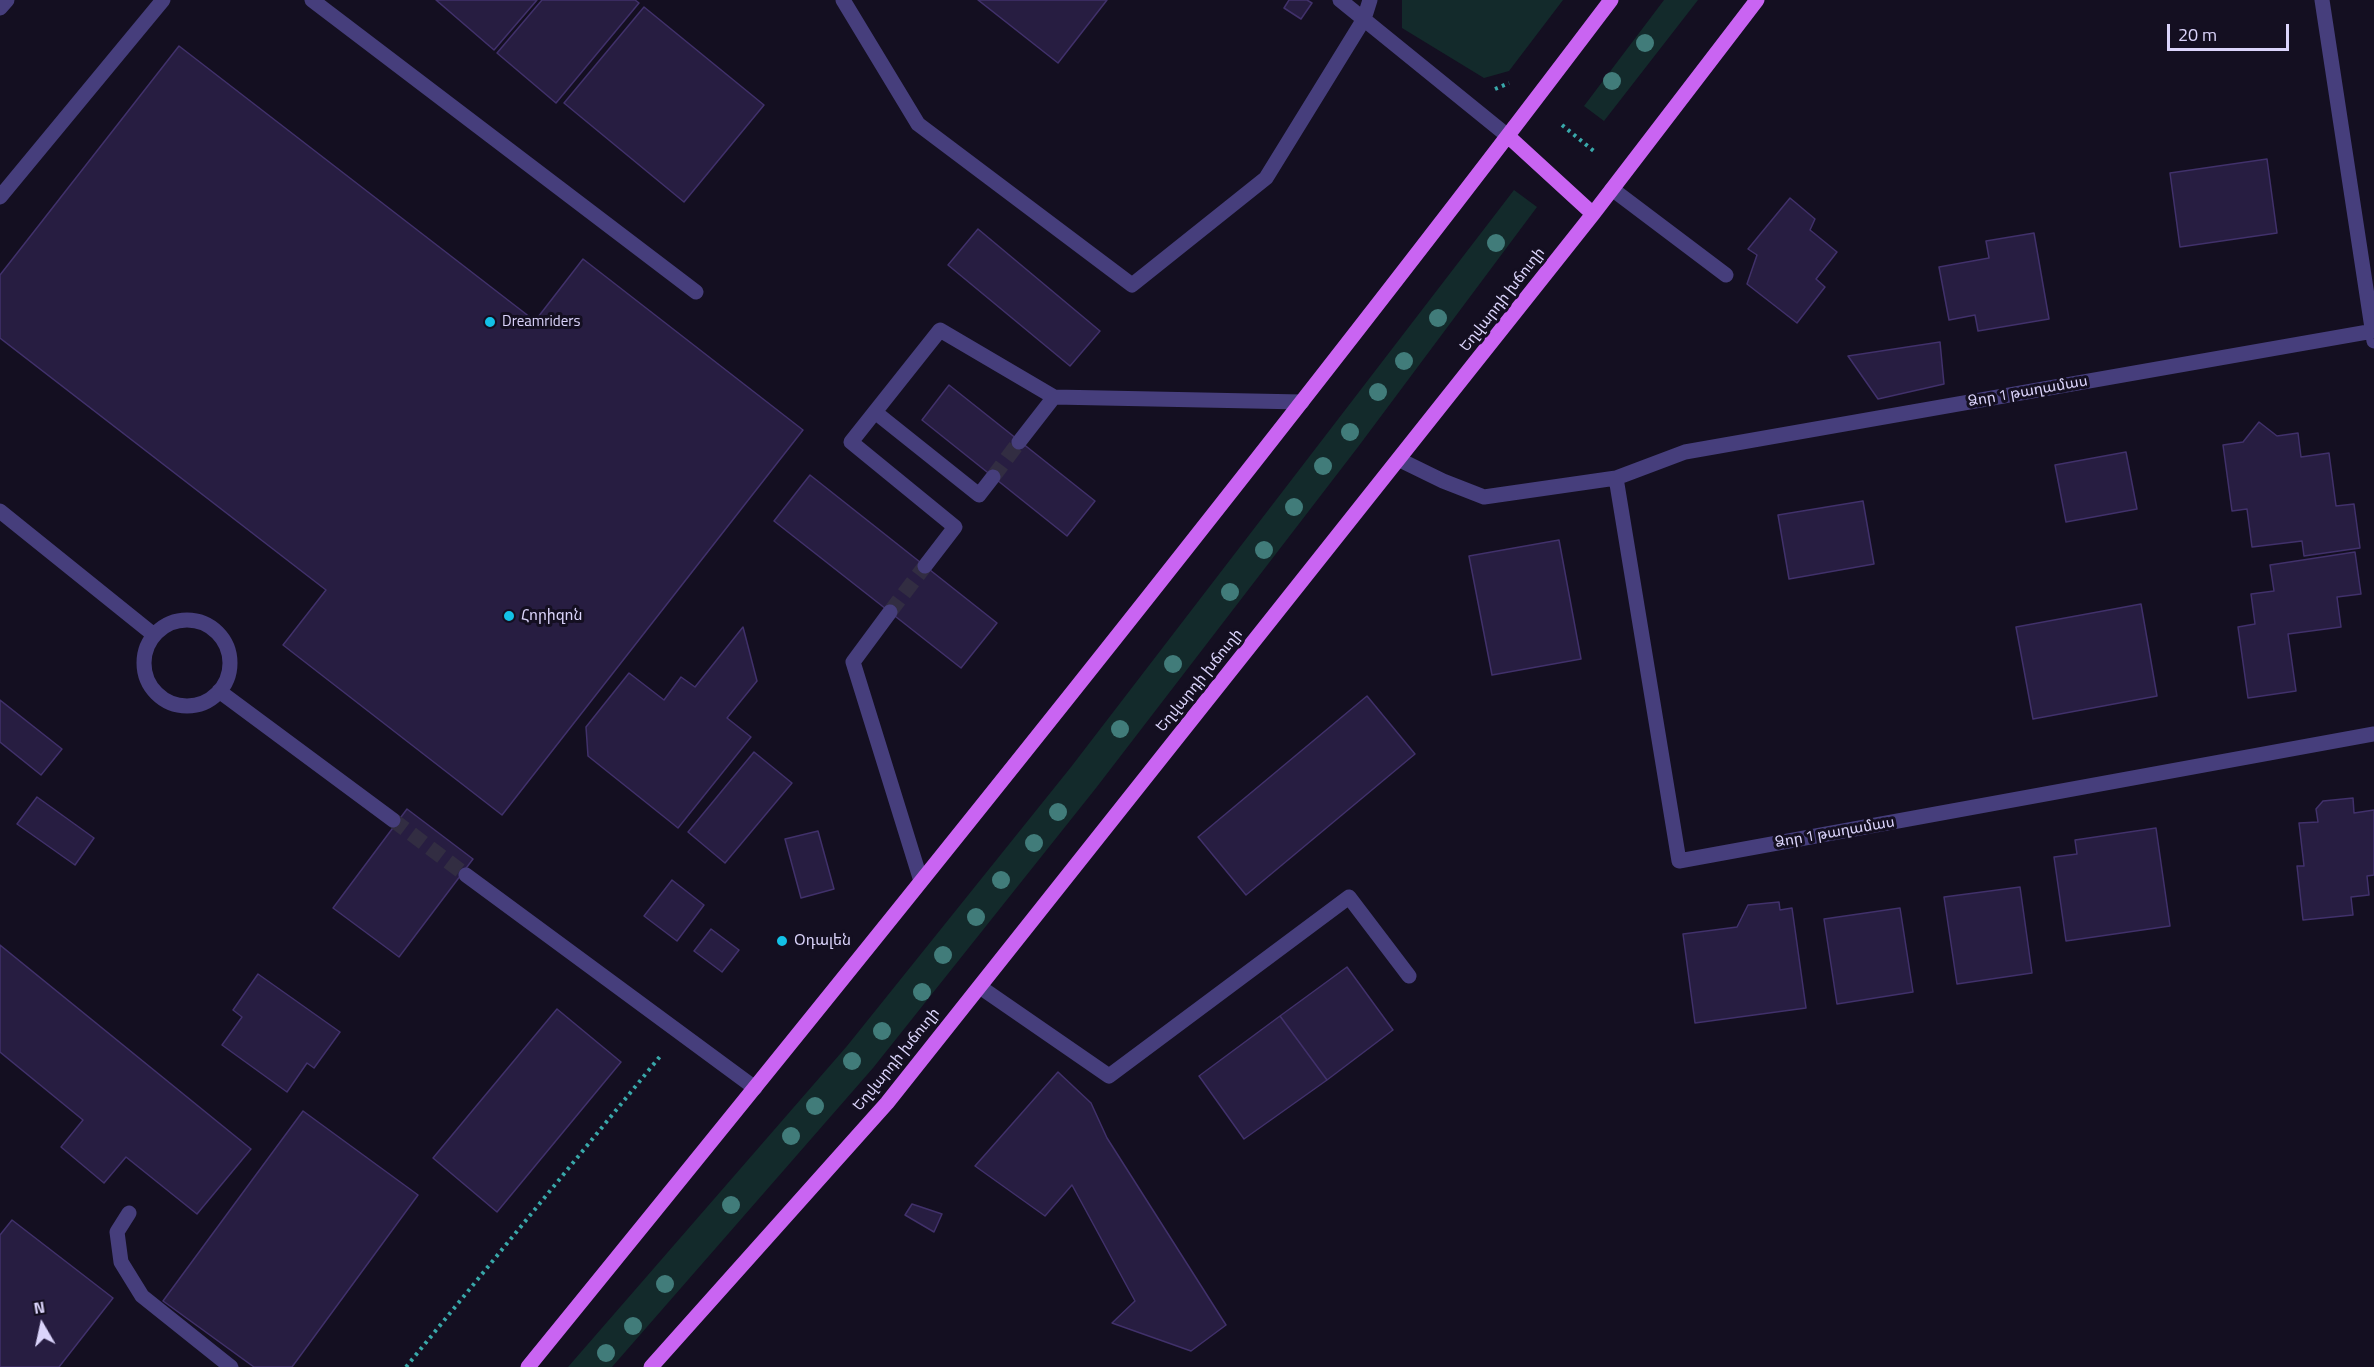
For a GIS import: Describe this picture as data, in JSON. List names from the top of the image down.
{
  "streets": {
    "main road": ["Եղվարդի խճուղի"],
    "street": ["Ձոր 1 թաղամաս"]
  },
  "crossings": [
    ["Եղվարդի խճուղի", "Ձոր 1 թաղամաս"]
  ],
  "places": ["Dreamriders", "Հորիզոն", "Օդալեն"],
  "scale_bar": "20 m",
  "north": "top"
}
